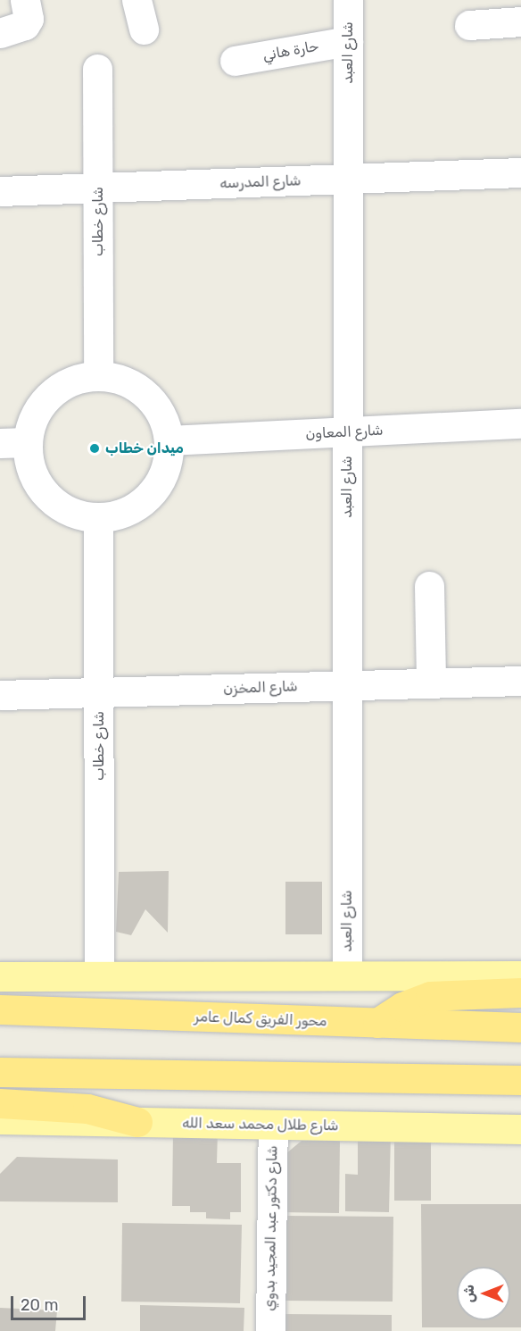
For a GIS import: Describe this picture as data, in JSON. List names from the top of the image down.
{
  "streets": {
    "highway": ["محور الفريق كمال عامر"],
    "main road": ["شارع طلال محمد سعد الله"],
    "street": [
      "حارة هاني",
      "شارع العبد",
      "شارع المدرسه",
      "شارع خطاب",
      "شارع المعاون",
      "شارع المخزن",
      "شارع دكتور عبد المجيد بدوي"
    ]
  },
  "crossings": [
    ["حارة هاني", "شارع العبد"],
    ["شارع العبد", "شارع المدرسه"],
    ["شارع العبد", "شارع المعاون"],
    ["شارع العبد", "شارع المخزن"],
    ["شارع المدرسه", "شارع خطاب"],
    ["شارع خطاب", "شارع المعاون"],
    ["شارع خطاب", "شارع المخزن"],
    ["شارع طلال محمد سعد الله", "شارع دكتور عبد المجيد بدوي"]
  ],
  "places": ["ميدان خطاب"],
  "scale_bar": "20 m",
  "north": "left"
}
